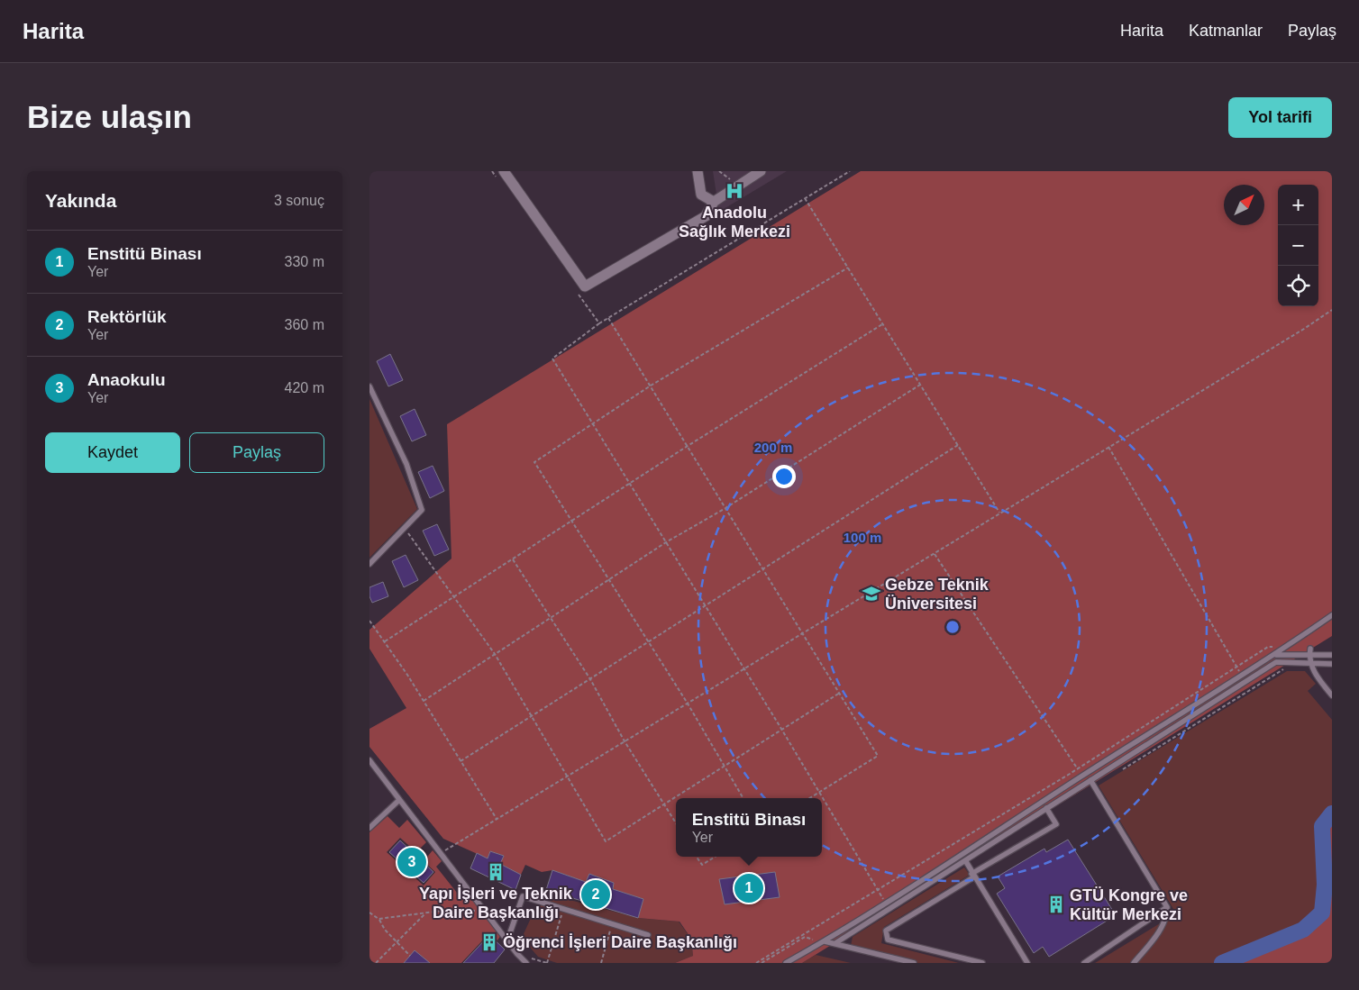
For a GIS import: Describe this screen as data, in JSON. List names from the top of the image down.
{
  "places": {
    "hospital": ["Anadolu Sağlık Merkezi"],
    "school or university": ["Gebze Teknik Üniversitesi"],
    "building": ["Yapı İşleri ve Teknik Daire Başkanlığı", "GTÜ Kongre ve Kültür Merkezi", "Öğrenci İşleri Daire Başkanlığı"]
  },
  "north": "top right",
  "page": {
    "header": "Harita",
    "nav": ["Harita", "Katmanlar", "Paylaş"],
    "buttons": [
      "Yol tarifi",
      ["Kaydet", "Paylaş"]
    ],
    "title": "Bize ulaşın",
    "heading": ["Yakında", "3 sonuç"],
    "map_buttons": ["+", "−"],
    "list": [
      {
        "mark": "1",
        "name": "Enstitü Binası",
        "note": "Yer",
        "value": "330 m"
      },
      {
        "mark": "2",
        "name": "Rektörlük",
        "note": "Yer",
        "value": "360 m"
      },
      {
        "mark": "3",
        "name": "Anaokulu",
        "note": "Yer",
        "value": "420 m"
      }
    ],
    "popup": ["Enstitü Binası", "Yer"],
    "pins": ["3", "1", "2"]
  },
  "rings": ["200 m", "100 m"]
}
